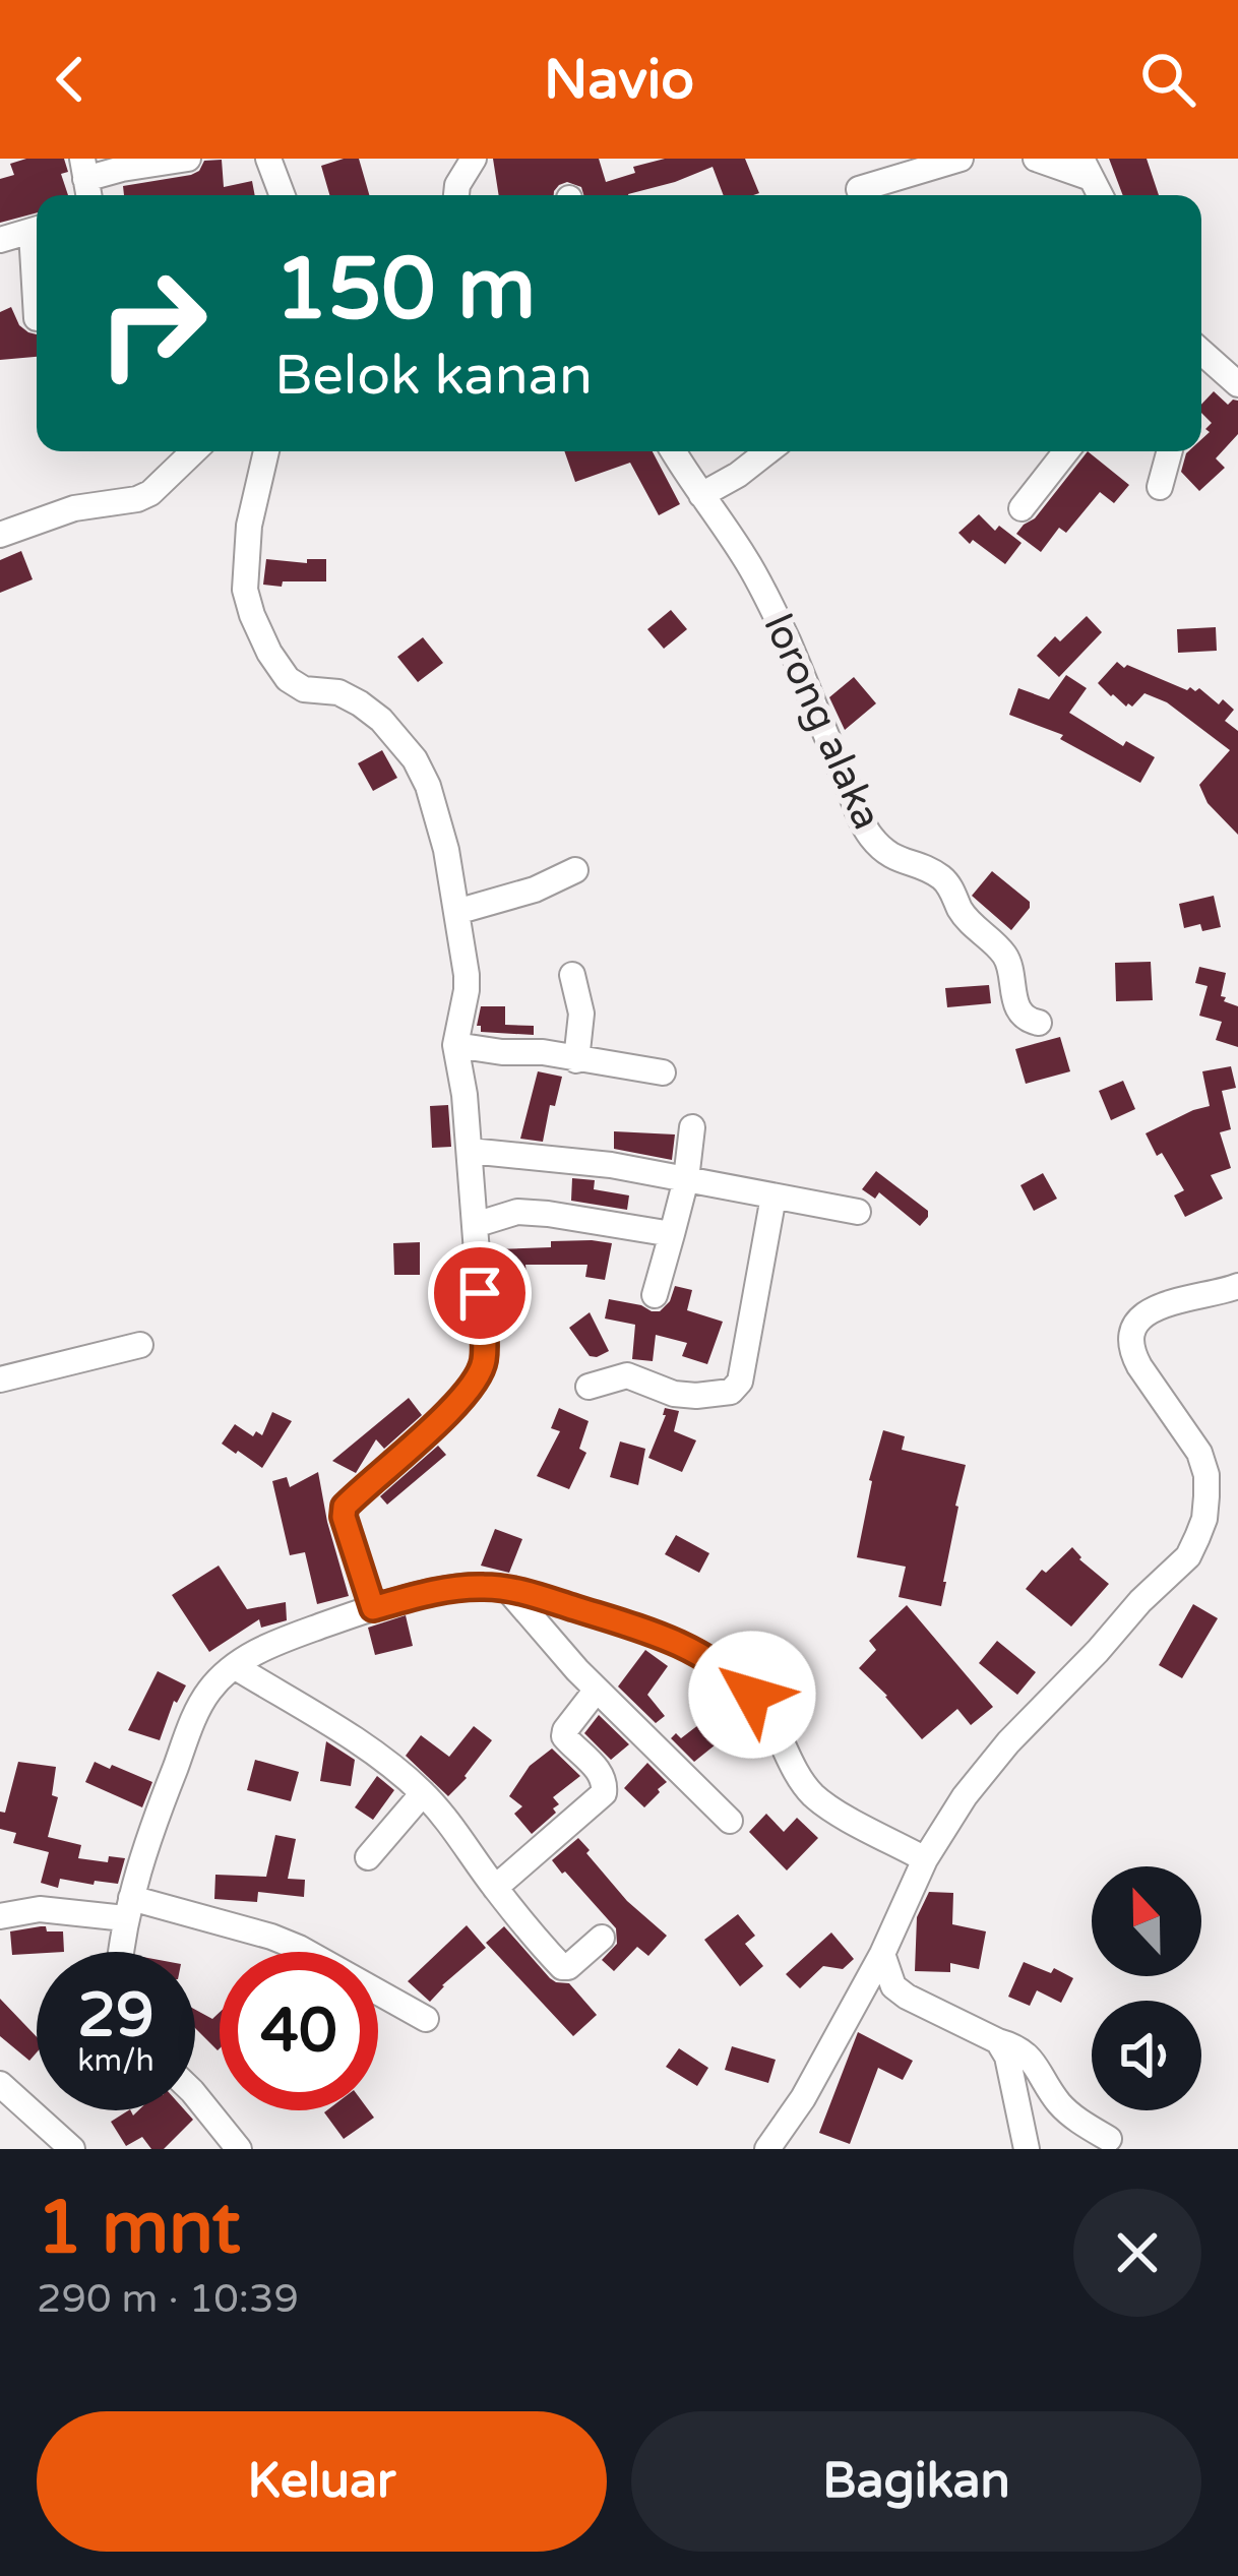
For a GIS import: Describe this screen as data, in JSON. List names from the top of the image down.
{
  "streets": {
    "street": ["lorong alaka"]
  },
  "north": "top",
  "page": {
    "header": "Navio",
    "turn": ["150 m", "Belok kanan"],
    "speed": "29 km/h",
    "limit": "40",
    "heading": ["1 mnt", "290 m · 10:39"],
    "buttons": ["Keluar", "Bagikan"]
  }
}
